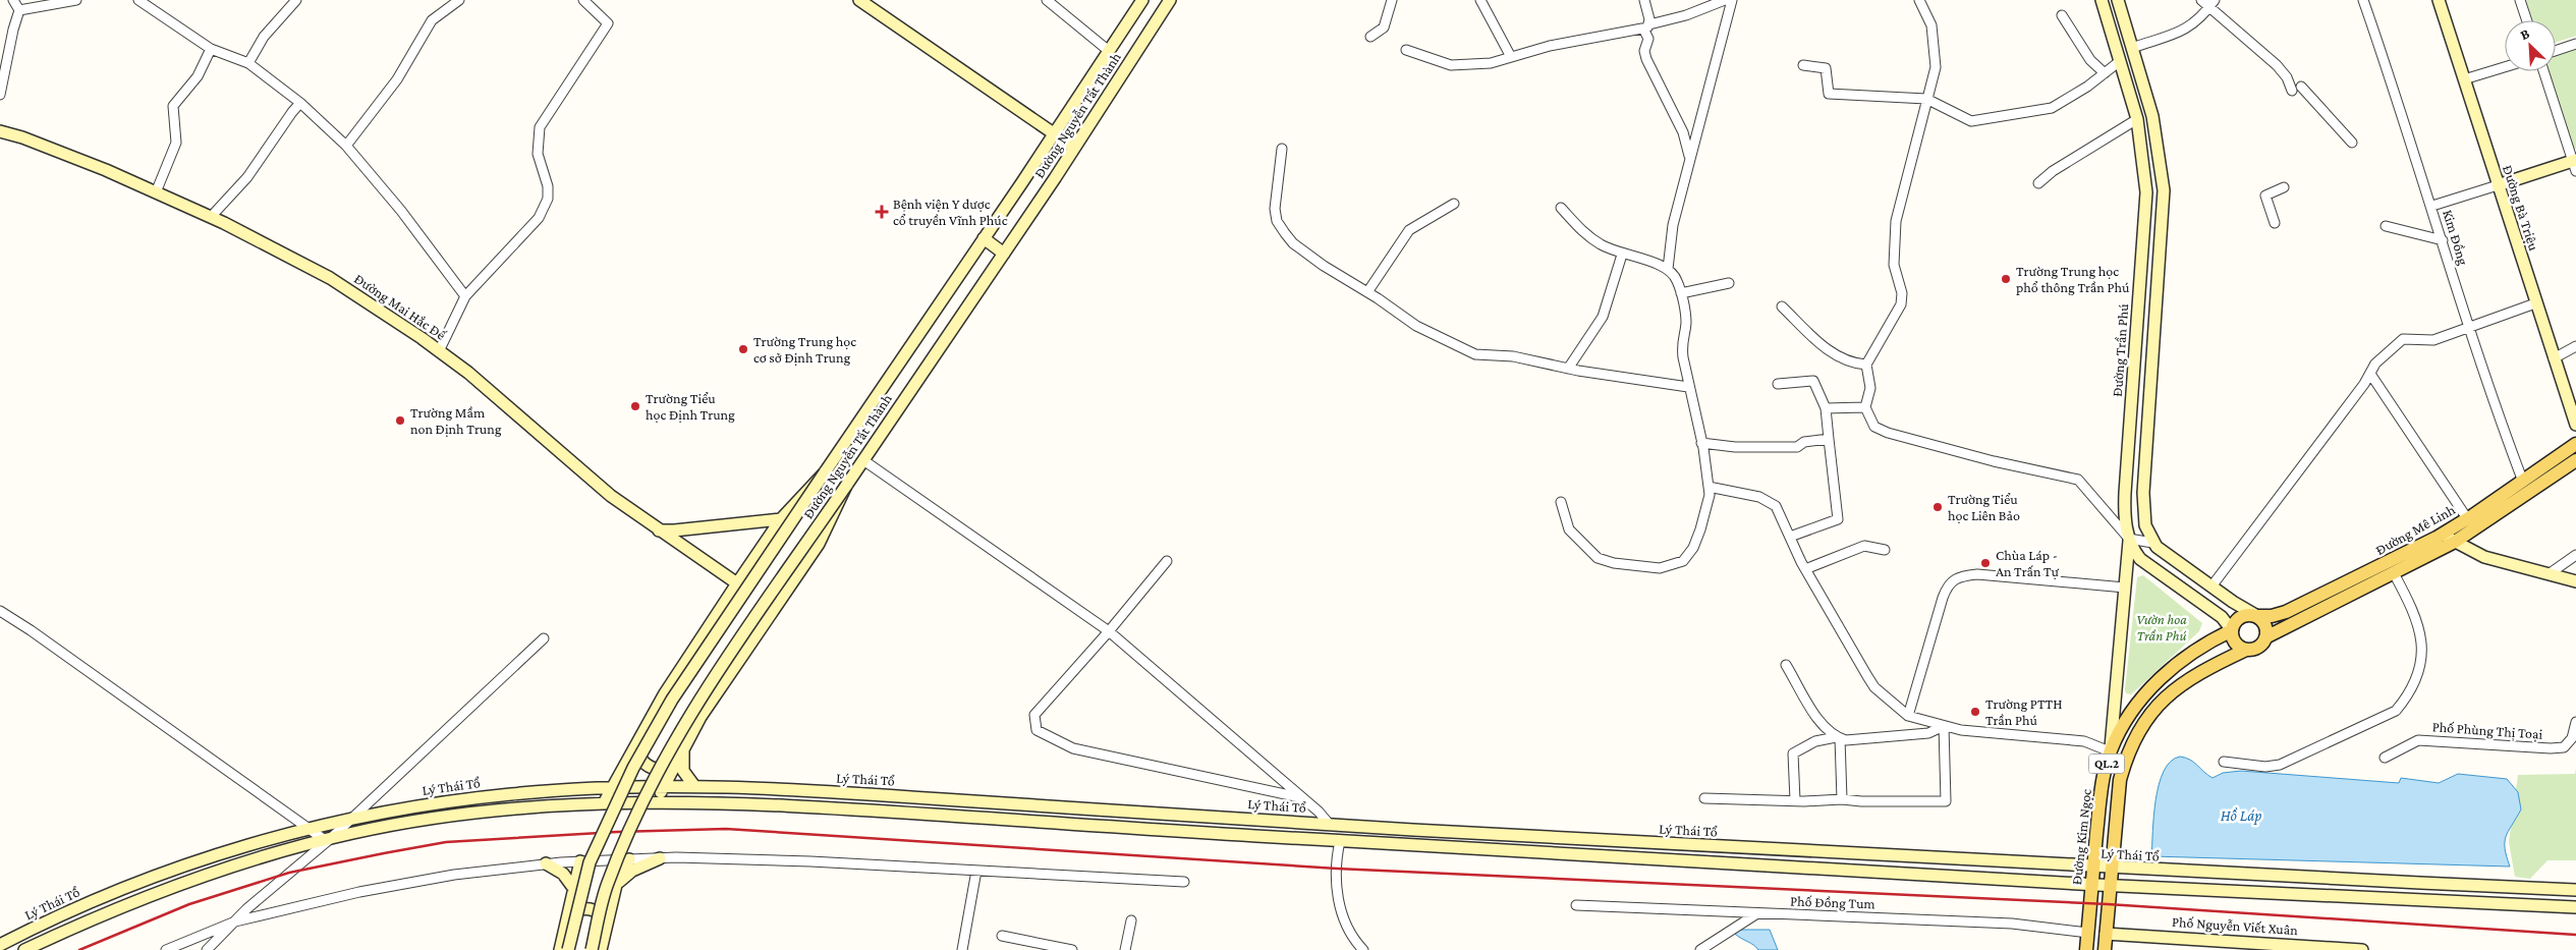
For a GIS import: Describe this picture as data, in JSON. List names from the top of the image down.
{
  "streets": {
    "main road": [
      "Đường Nguyễn Tất Thành",
      "Đường Bà Triệu",
      "Đường Mai Hắc Đế",
      "Đường Trần Phú",
      "Đường Mê Linh",
      "QL.2",
      "Lý Thái Tổ",
      "Đường Kim Ngọc",
      "Phố Nguyễn Viết Xuân"
    ],
    "street": ["Kim Đồng", "Phố Phùng Thị Toại", "Phố Đồng Tum"]
  },
  "crossings": [
    ["Kim Đồng", "Đường Mê Linh"],
    ["Đường Trần Phú", "Đường Mê Linh"],
    ["Đường Trần Phú", "QL.2"],
    ["Đường Trần Phú", "Đường Kim Ngọc"],
    ["Đường Mê Linh", "QL.2"],
    ["Đường Mê Linh", "Đường Kim Ngọc"],
    ["QL.2", "Lý Thái Tổ"],
    ["QL.2", "Đường Kim Ngọc"],
    ["QL.2", "Phố Nguyễn Viết Xuân"],
    ["Lý Thái Tổ", "Đường Kim Ngọc"],
    ["Đường Kim Ngọc", "Phố Đồng Tum"]
  ],
  "water": ["Hồ Láp"],
  "parks": ["Vườn hoa Trần Phú"],
  "places": {
    "health": ["Bệnh viện Y dược cổ truyền Vĩnh Phúc"],
    "other": [
      "Trường Trung học phổ thông Trần Phú",
      "Trường Trung học cơ sở Định Trung",
      "Trường Tiểu học Định Trung",
      "Trường Mầm non Định Trung",
      "Trường Tiểu học Liên Bảo",
      "Chùa Láp - An Trấn Tự",
      "Trường PTTH Trần Phú"
    ]
  },
  "north": "top left"
}
